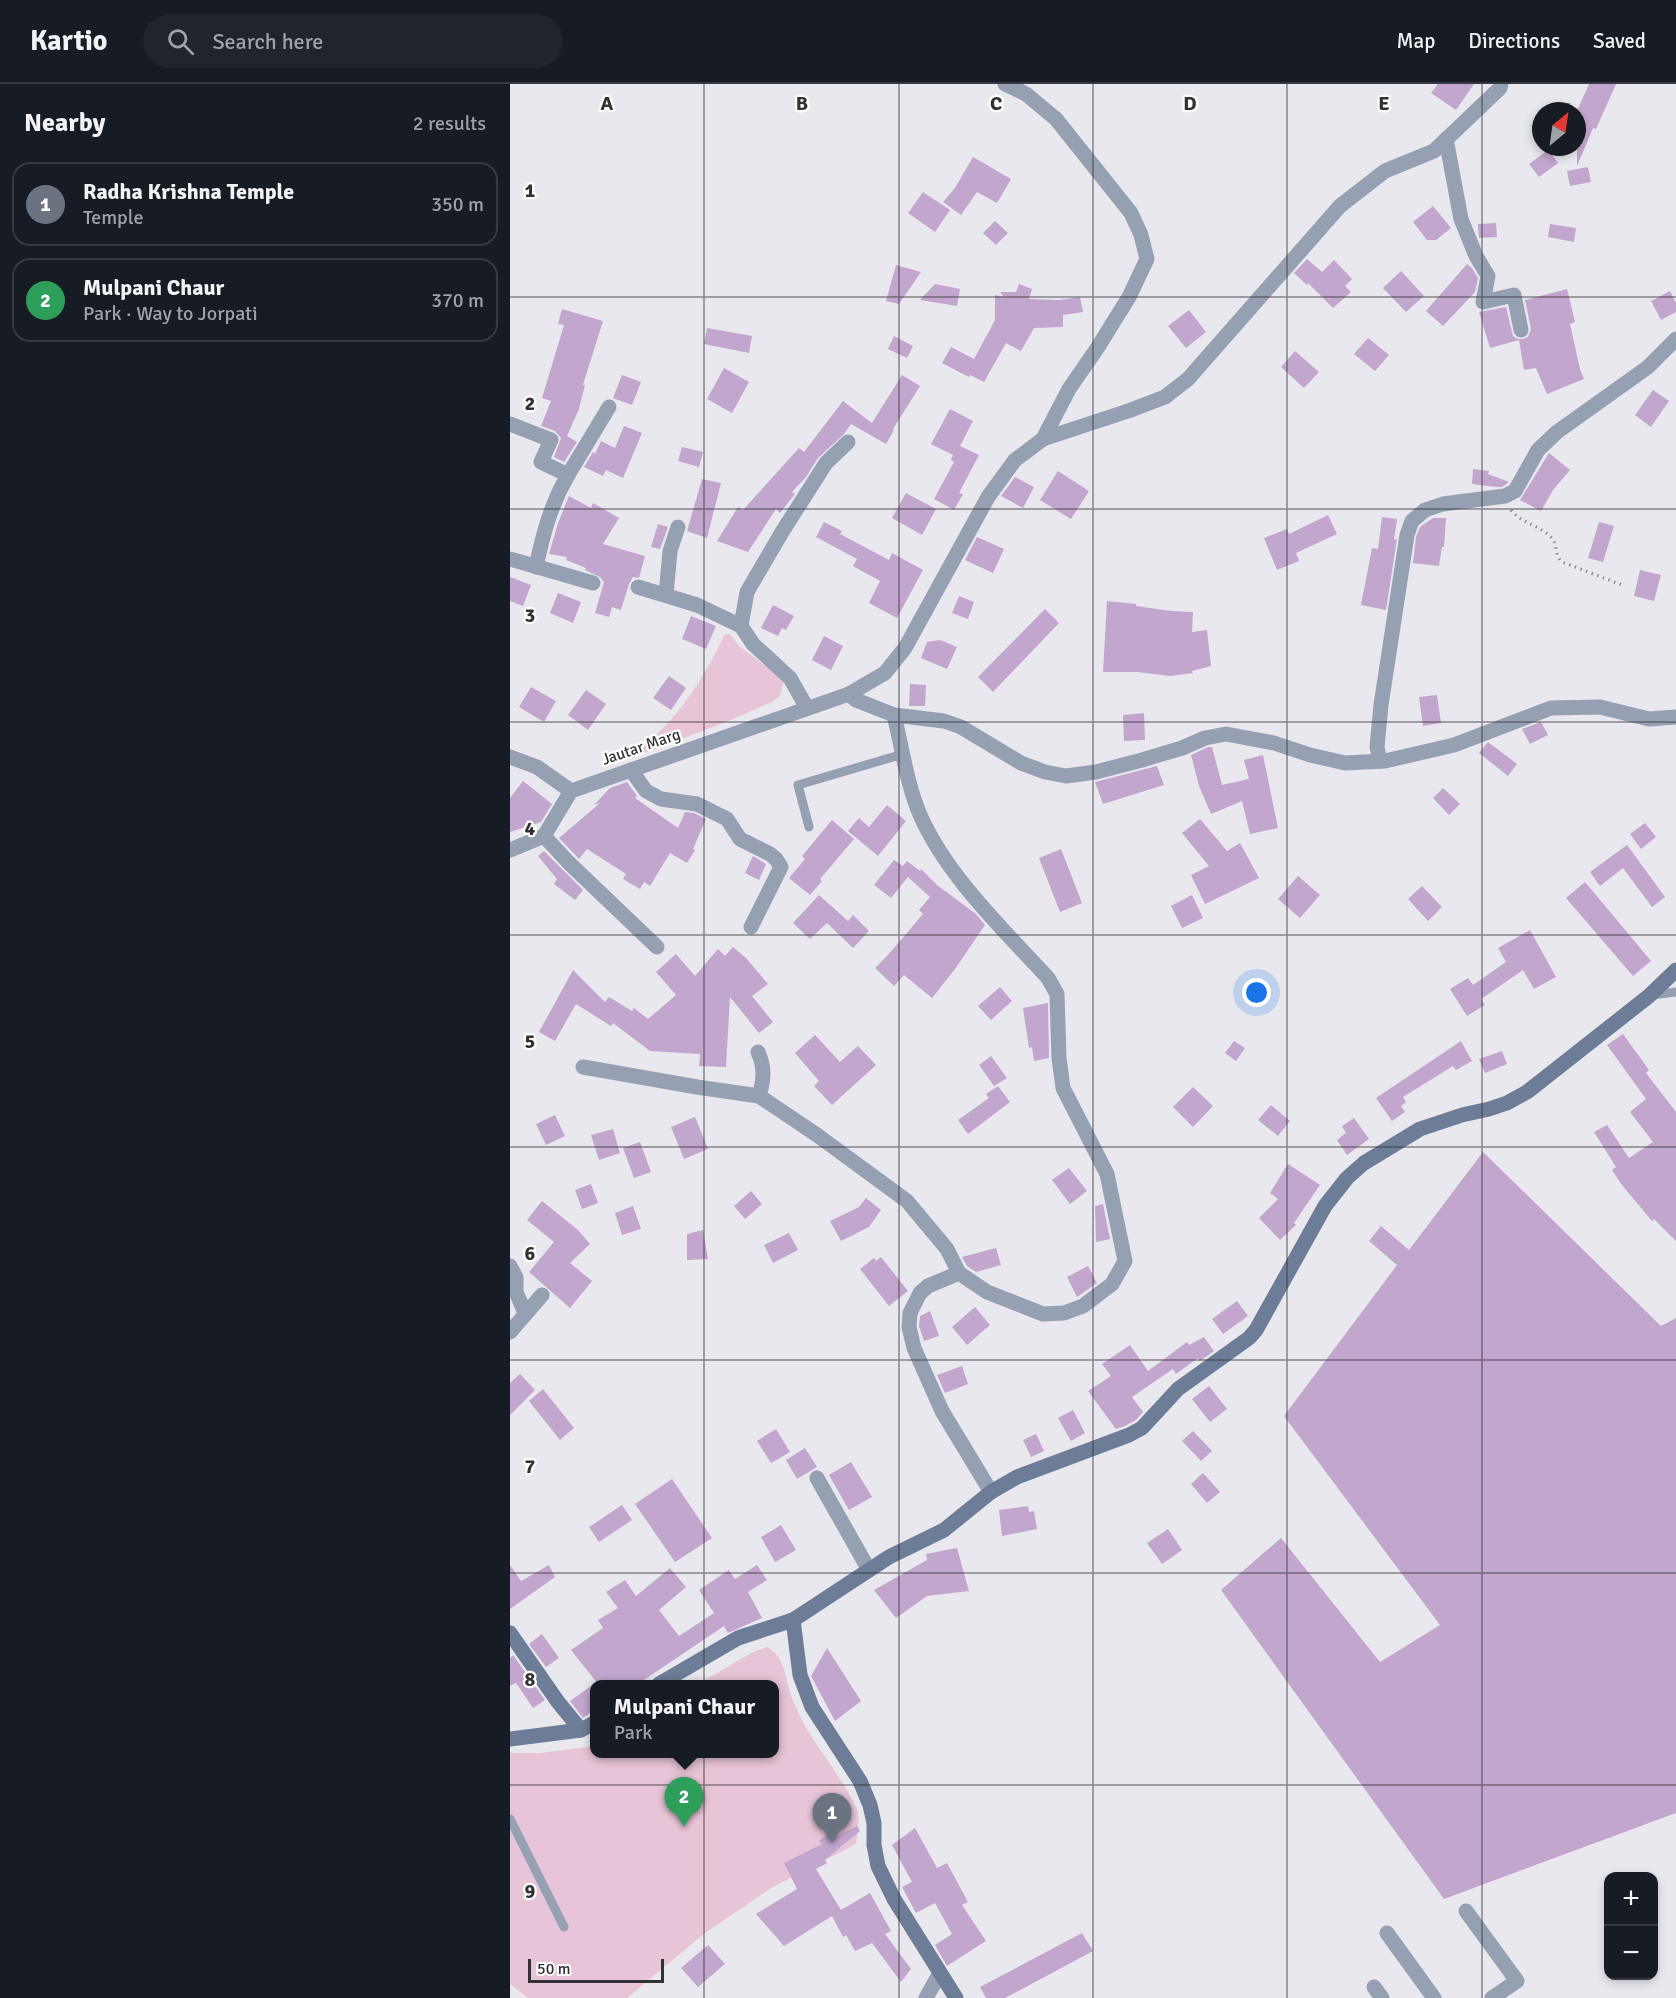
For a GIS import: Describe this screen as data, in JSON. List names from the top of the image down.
{
  "streets": {
    "street": ["Jautar Marg"]
  },
  "scale_bar": "50 m",
  "north": "top right",
  "page": {
    "header": "Kartio",
    "search": "Search here",
    "nav": ["Map", "Directions", "Saved"],
    "heading": ["Nearby", "2 results"],
    "list": [
      {
        "mark": "1",
        "name": "Radha Krishna Temple",
        "note": "Temple",
        "value": "350 m"
      },
      {
        "mark": "2",
        "name": "Mulpani Chaur",
        "note": "Park · Way to Jorpati",
        "value": "370 m"
      }
    ],
    "popup": ["Mulpani Chaur", "Park"],
    "pins": ["2", "1"],
    "map_buttons": ["+", "−"],
    "scale": "50 m"
  },
  "grid": {
    "columns": [
      "A",
      "B",
      "C",
      "D",
      "E"
    ],
    "rows": [
      "1",
      "2",
      "3",
      "4",
      "5",
      "6",
      "7",
      "8",
      "9"
    ]
  }
}
